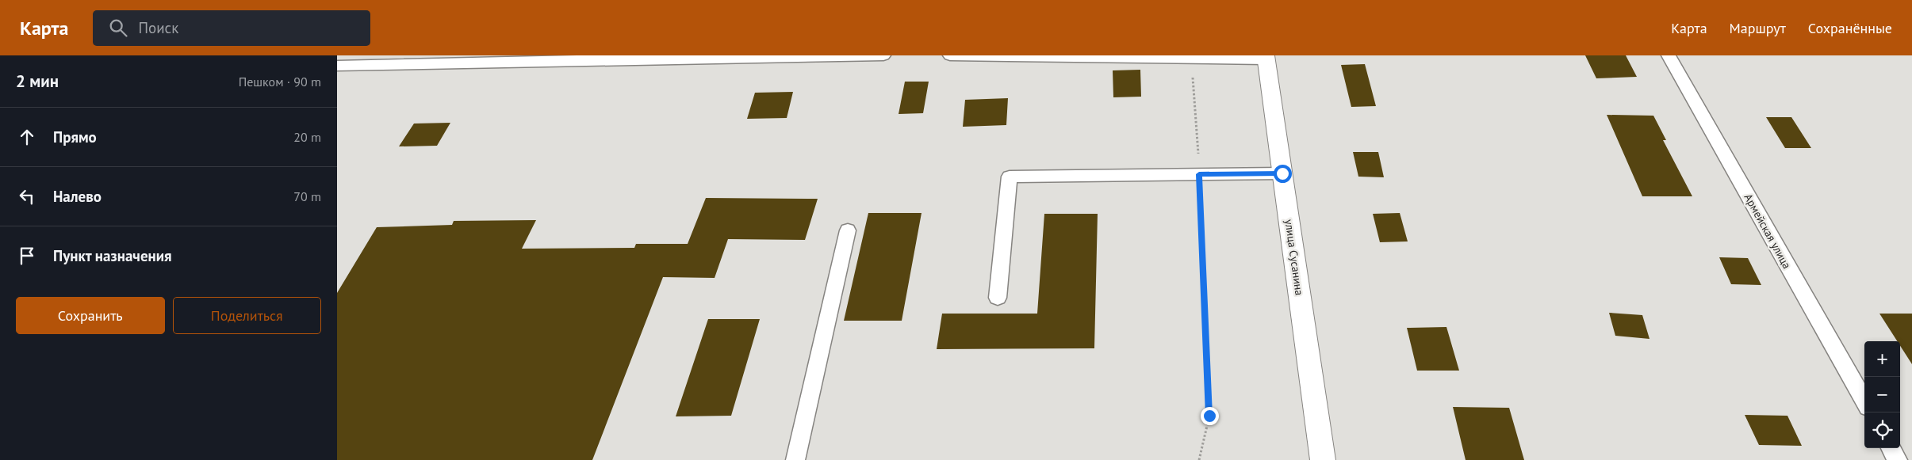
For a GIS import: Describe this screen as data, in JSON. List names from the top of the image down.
{
  "streets": {
    "street": ["улица Сусанина"],
    "lane": ["Армейская улица"]
  },
  "page": {
    "header": "Карта",
    "search": "Поиск",
    "nav": ["Карта", "Маршрут", "Сохранённые"],
    "heading": ["2 мин", "Пешком · 90 m"],
    "list": [
      ["Прямо", "20 m"],
      ["Налево", "70 m"],
      "Пункт назначения"
    ],
    "buttons": ["Сохранить", "Поделиться"],
    "map_buttons": ["+", "−"]
  }
}
